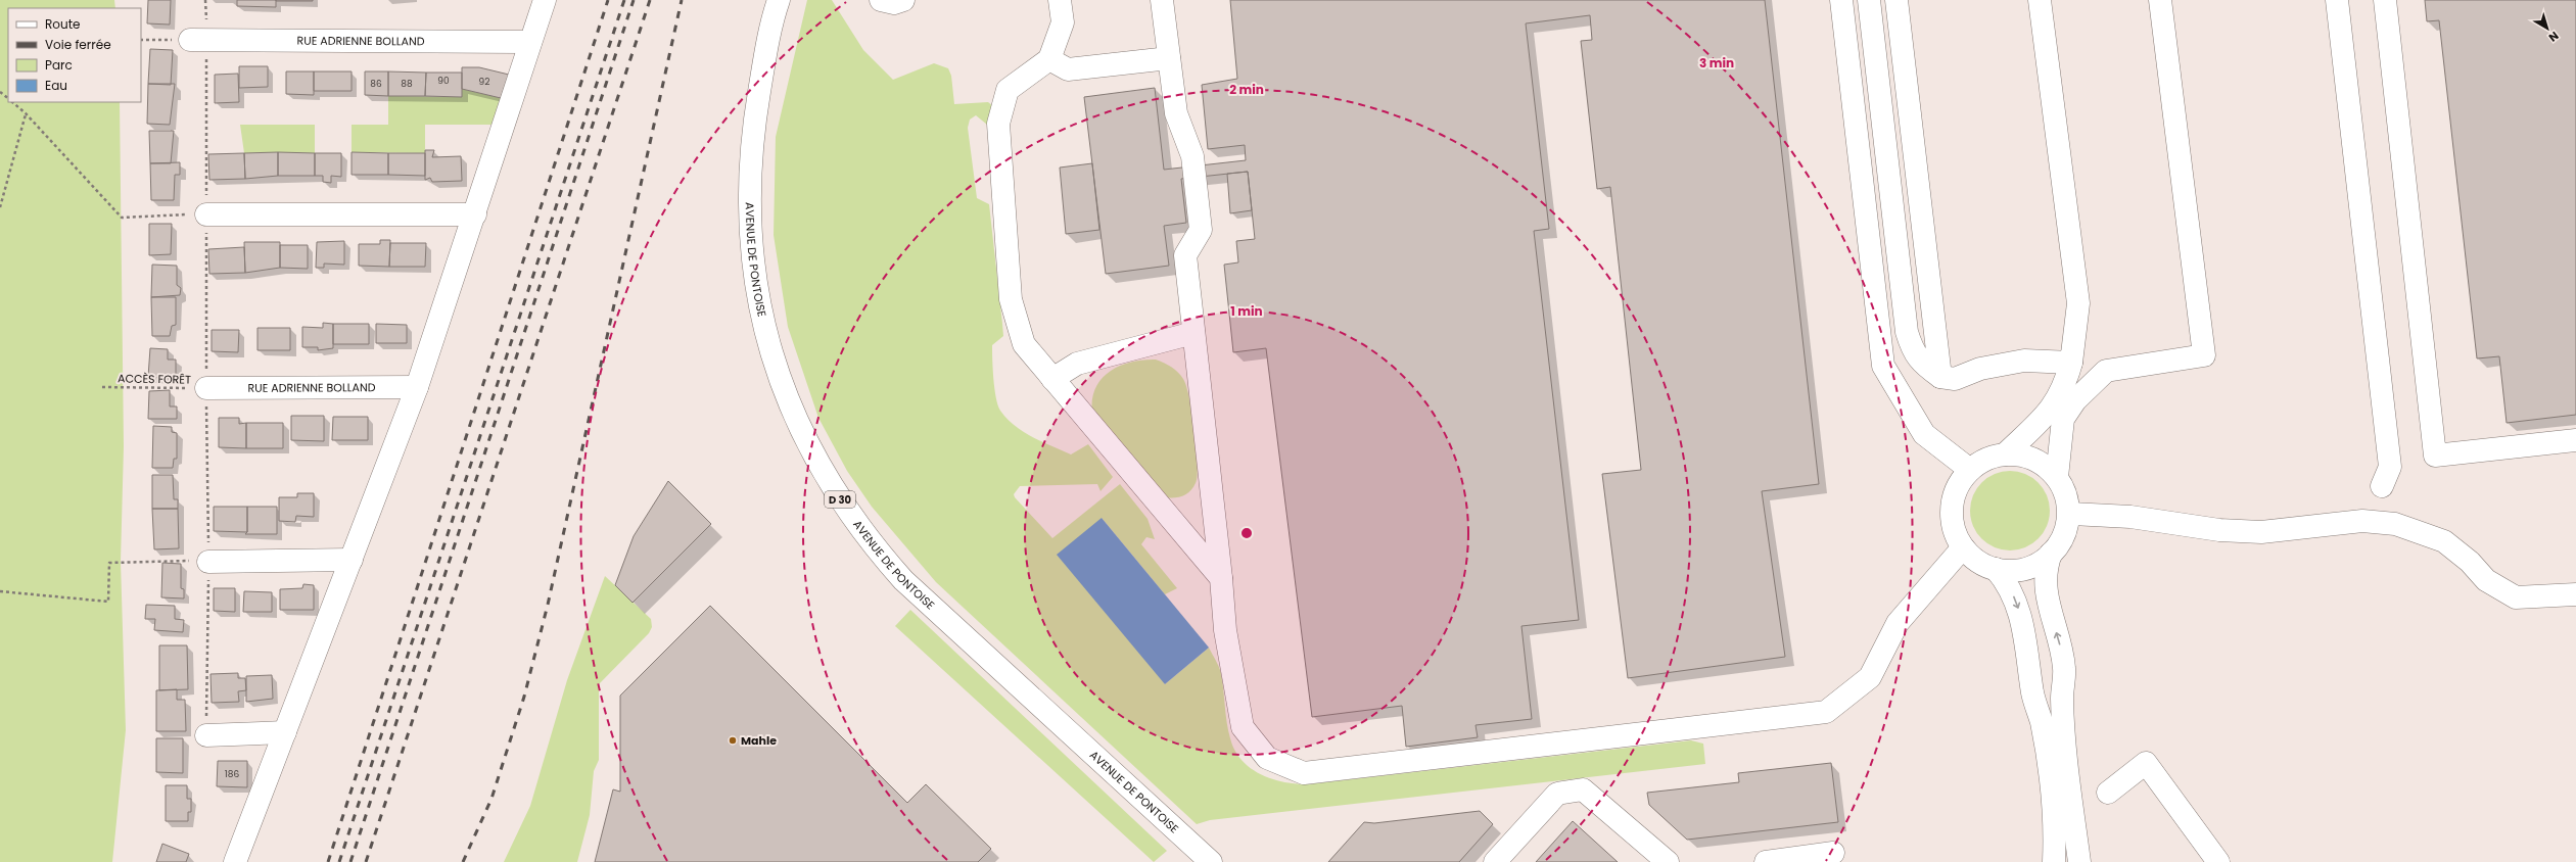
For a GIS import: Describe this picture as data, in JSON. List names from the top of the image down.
{
  "streets": {
    "street": ["RUE ADRIENNE BOLLAND", "AVENUE DE PONTOISE", "D 30"],
    "path": ["ACCÈS FORÊT"]
  },
  "crossings": [
    ["RUE ADRIENNE BOLLAND", "ACCÈS FORÊT"]
  ],
  "places": ["Mahle"],
  "house_numbers": [
    "90",
    "92",
    "86",
    "88",
    "186"
  ],
  "legend": [
    "Route",
    "Voie ferrée",
    "Parc",
    "Eau"
  ],
  "north": "bottom right",
  "rings": ["3 min", "2 min", "1 min"]
}
